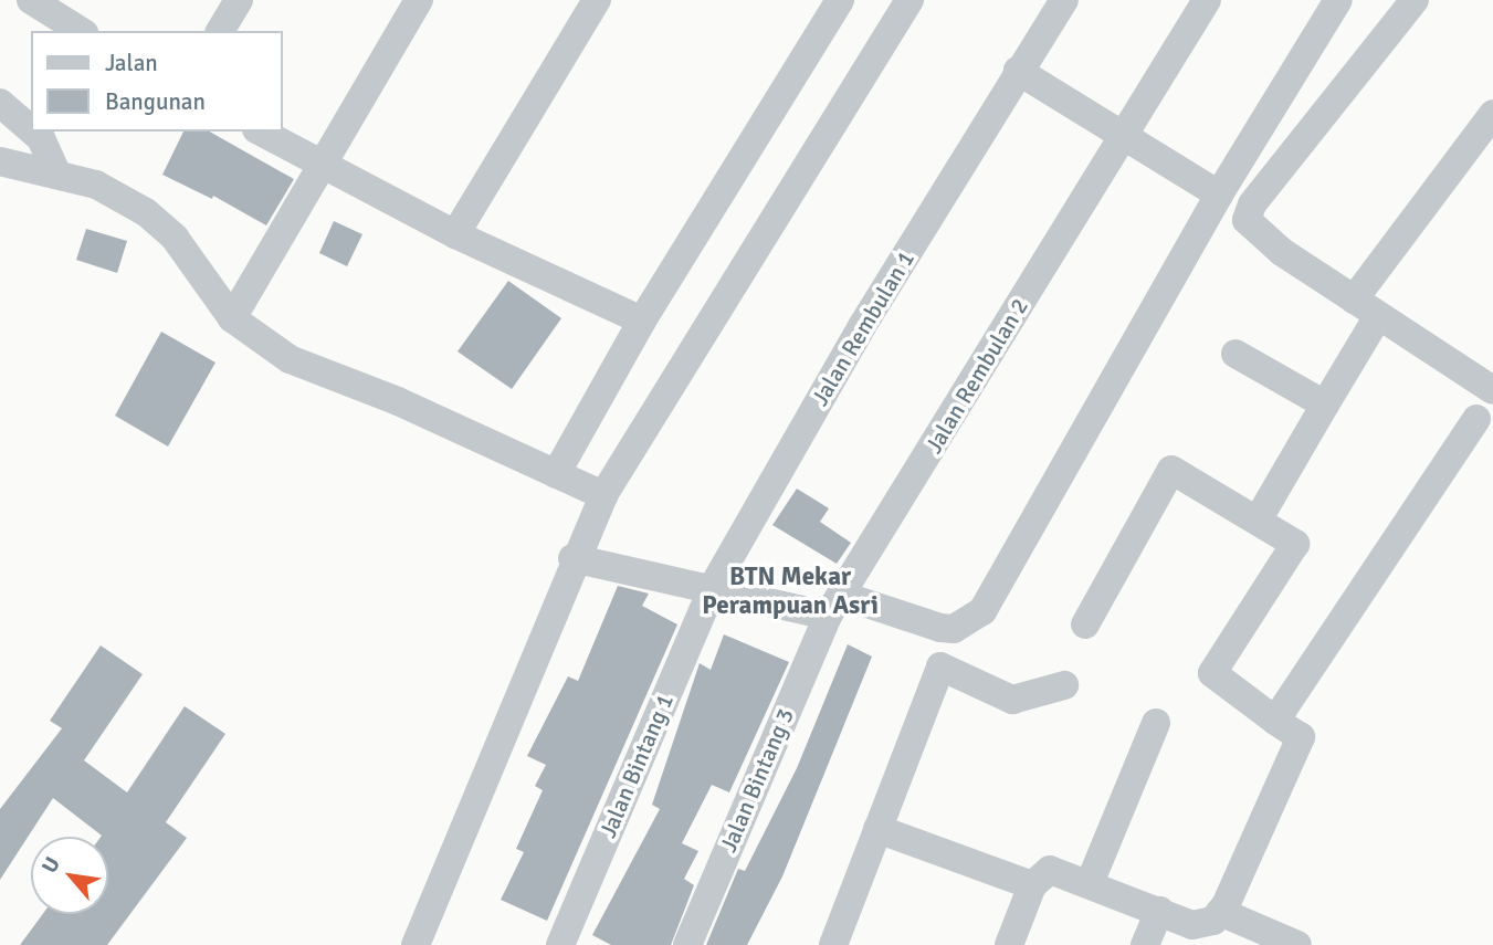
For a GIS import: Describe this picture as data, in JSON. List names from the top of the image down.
{
  "streets": {
    "street": [
      "Jalan Rembulan 1",
      "Jalan Rembulan 2",
      "Jalan Bintang 1",
      "Jalan Bintang 3"
    ]
  },
  "crossings": [
    ["Jalan Rembulan 1", "Jalan Bintang 1"],
    ["Jalan Rembulan 2", "Jalan Bintang 3"]
  ],
  "districts": ["BTN Mekar Perampuan Asri"],
  "legend": ["Jalan", "Bangunan"],
  "north": "top left"
}
